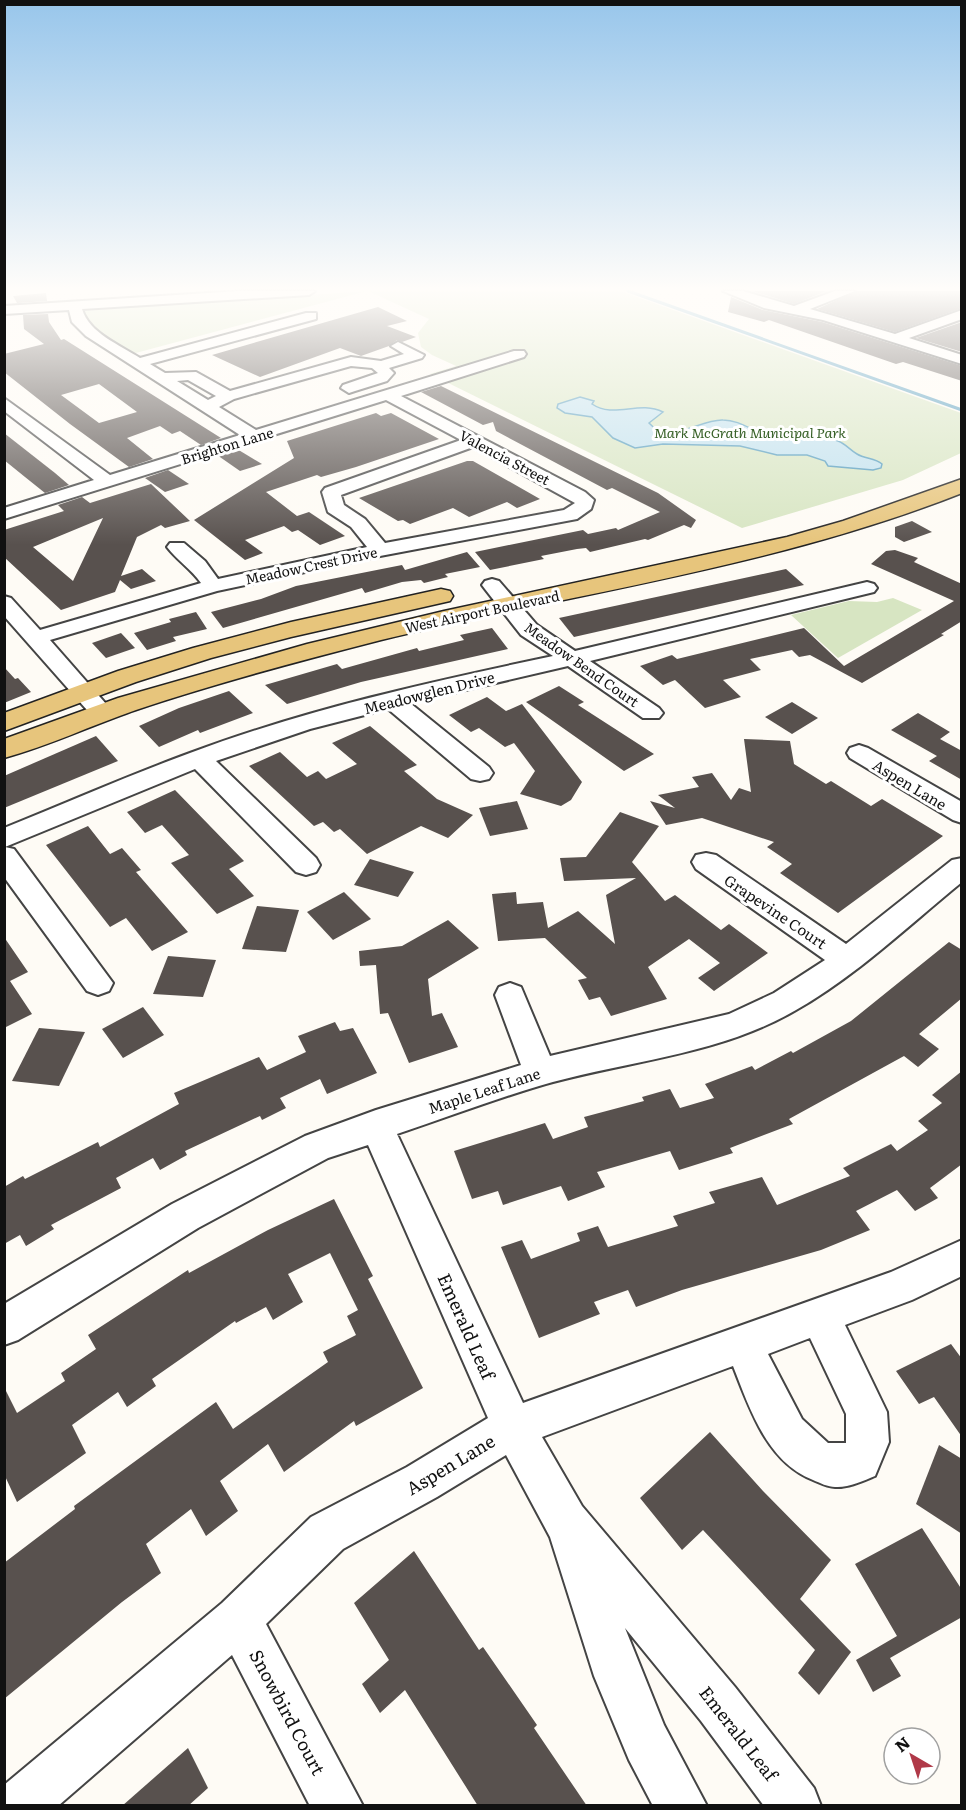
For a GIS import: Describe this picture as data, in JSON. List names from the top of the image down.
{
  "streets": {
    "main road": ["West Airport Boulevard"],
    "street": [
      "Brighton Lane",
      "Valencia Street",
      "Meadow Crest Drive",
      "Meadow Bend Court",
      "Meadowglen Drive",
      "Aspen Lane",
      "Grapevine Court",
      "Maple Leaf Lane",
      "Emerald Leaf",
      "Snowbird Court"
    ]
  },
  "crossings": [
    ["Brighton Lane", "Valencia Street"],
    ["Valencia Street", "Meadow Crest Drive"],
    ["West Airport Boulevard", "Meadow Bend Court"],
    ["Meadow Bend Court", "Meadowglen Drive"],
    ["Aspen Lane", "Emerald Leaf"],
    ["Aspen Lane", "Snowbird Court"],
    ["Grapevine Court", "Maple Leaf Lane"],
    ["Maple Leaf Lane", "Emerald Leaf"]
  ],
  "parks": ["Mark McGrath Municipal Park"],
  "north": "top left"
}
